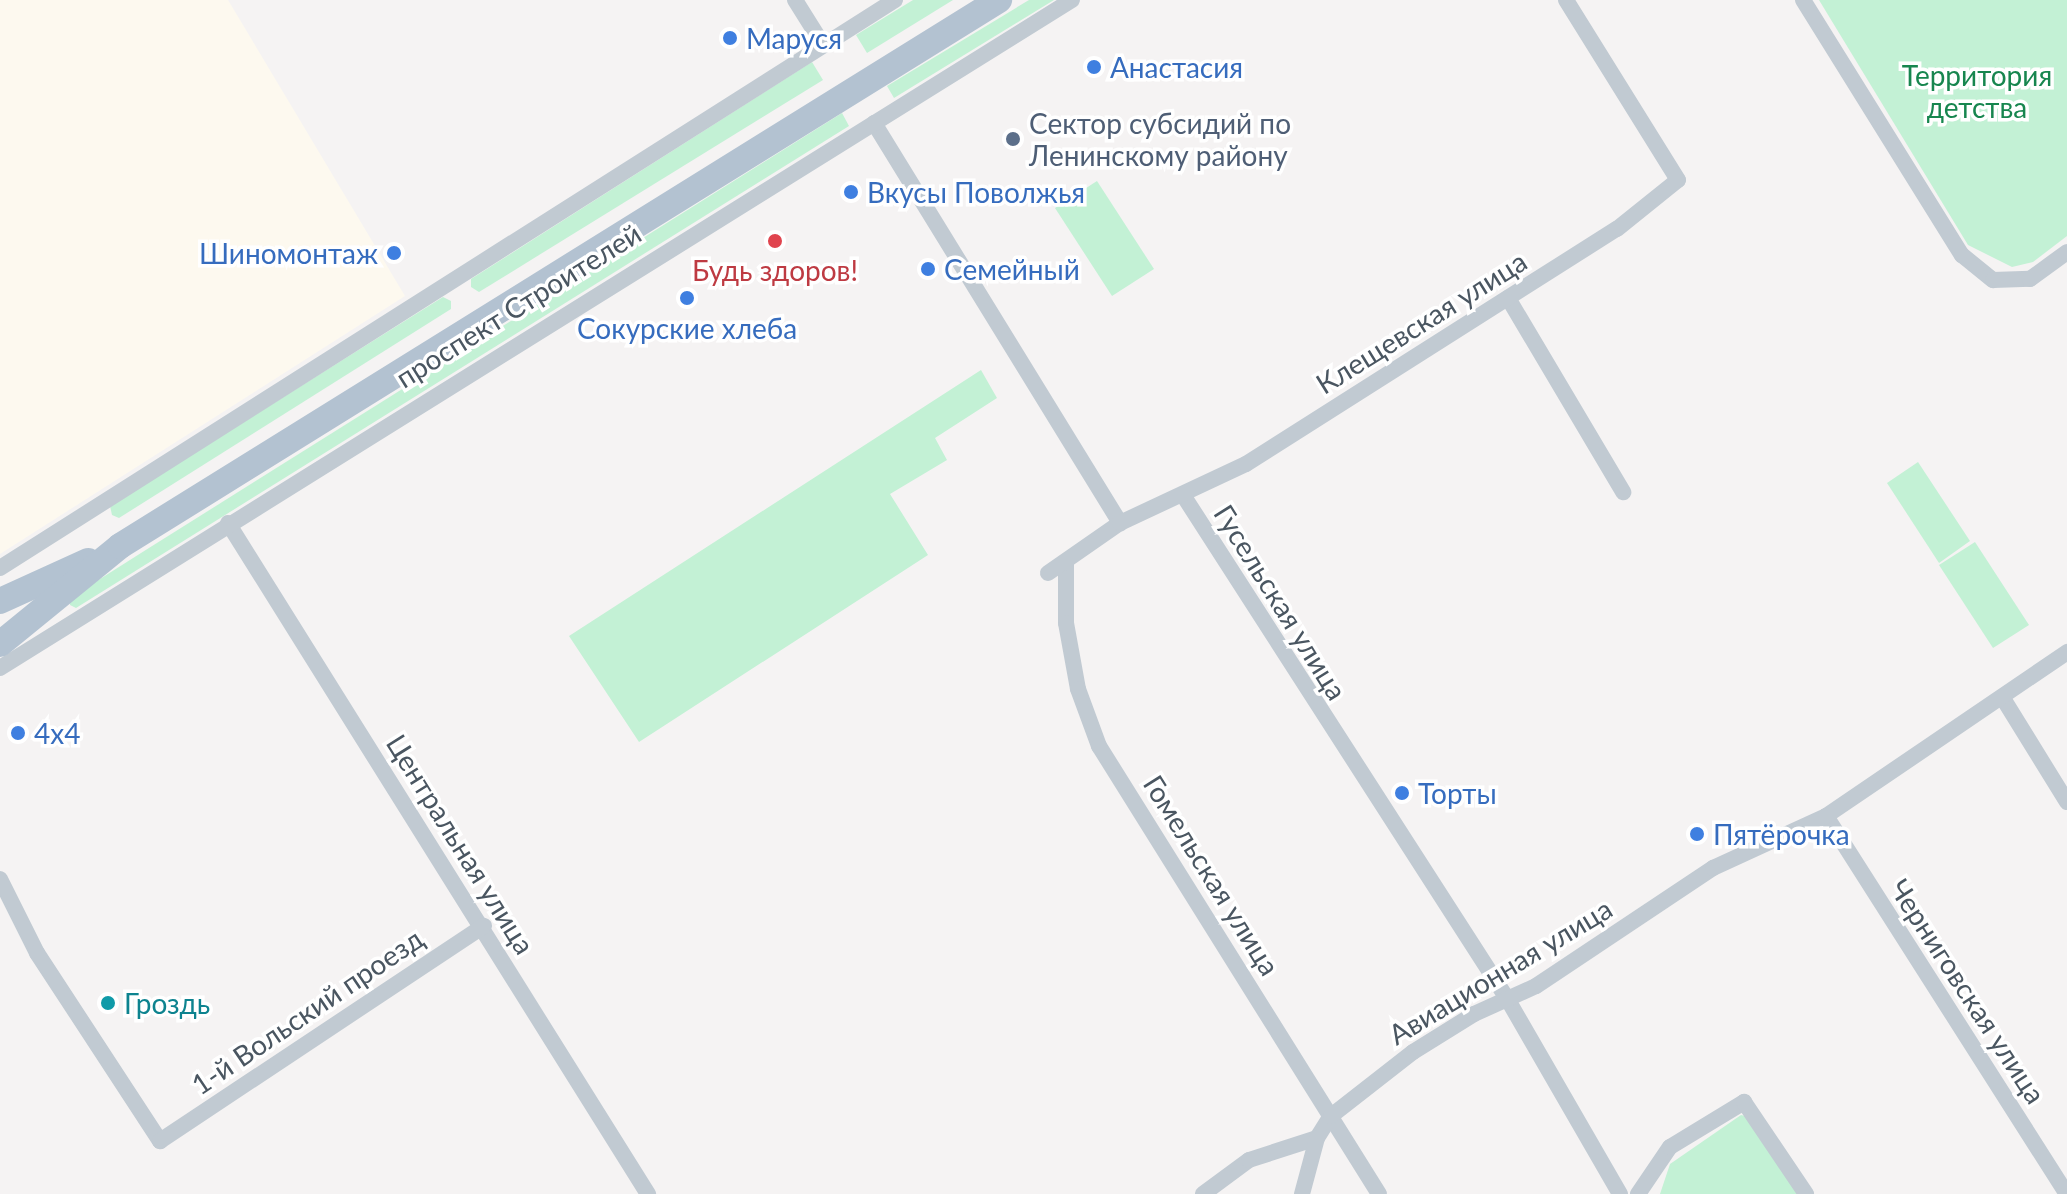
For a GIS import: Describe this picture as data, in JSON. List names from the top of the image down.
{
  "streets": {
    "main road": ["проспект Строителей"],
    "street": [
      "Клещевская улица",
      "Гусельская улица",
      "Центральная улица",
      "Гомельская улица",
      "Авиационная улица",
      "Черниговская улица",
      "1-й Вольский проезд"
    ]
  },
  "crossings": [
    ["проспект Строителей", "Центральная улица"],
    ["Клещевская улица", "Гусельская улица"],
    ["Гусельская улица", "Авиационная улица"],
    ["Центральная улица", "1-й Вольский проезд"],
    ["Гомельская улица", "Авиационная улица"],
    ["Авиационная улица", "Черниговская улица"]
  ],
  "parks": ["Территория детства"],
  "places": [
    "Маруся",
    "Анастасия",
    "Сектор субсидий по Ленинскому району",
    "Вкусы Поволжья",
    "Будь здоров!",
    "Шиномонтаж",
    "Семейный",
    "Сокурские хлеба",
    "4x4",
    "Торты",
    "Пятёрочка",
    "Гроздь"
  ]
}
